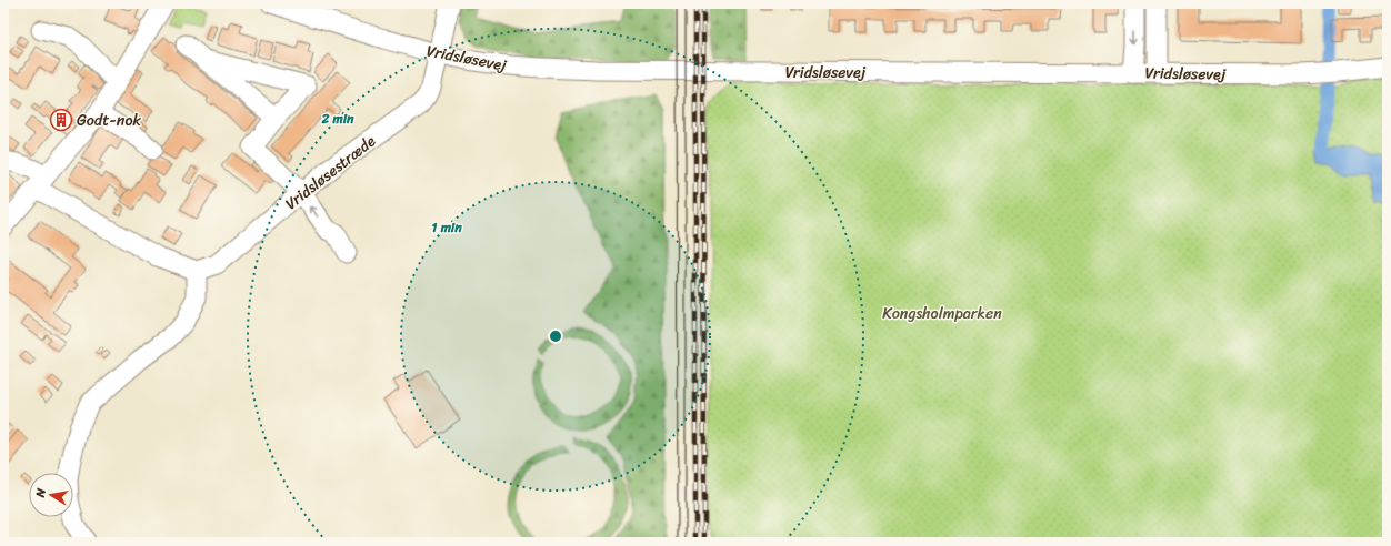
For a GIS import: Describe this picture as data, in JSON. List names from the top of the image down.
{
  "streets": {
    "street": ["Vridsløsevej", "Vridsløsestræde"]
  },
  "crossings": [
    ["Vridsløsevej", "Vridsløsestræde"]
  ],
  "parks": ["Kongsholmparken"],
  "places": {
    "building": ["Godt-nok"]
  },
  "north": "left",
  "rings": ["2 min", "1 min"]
}
